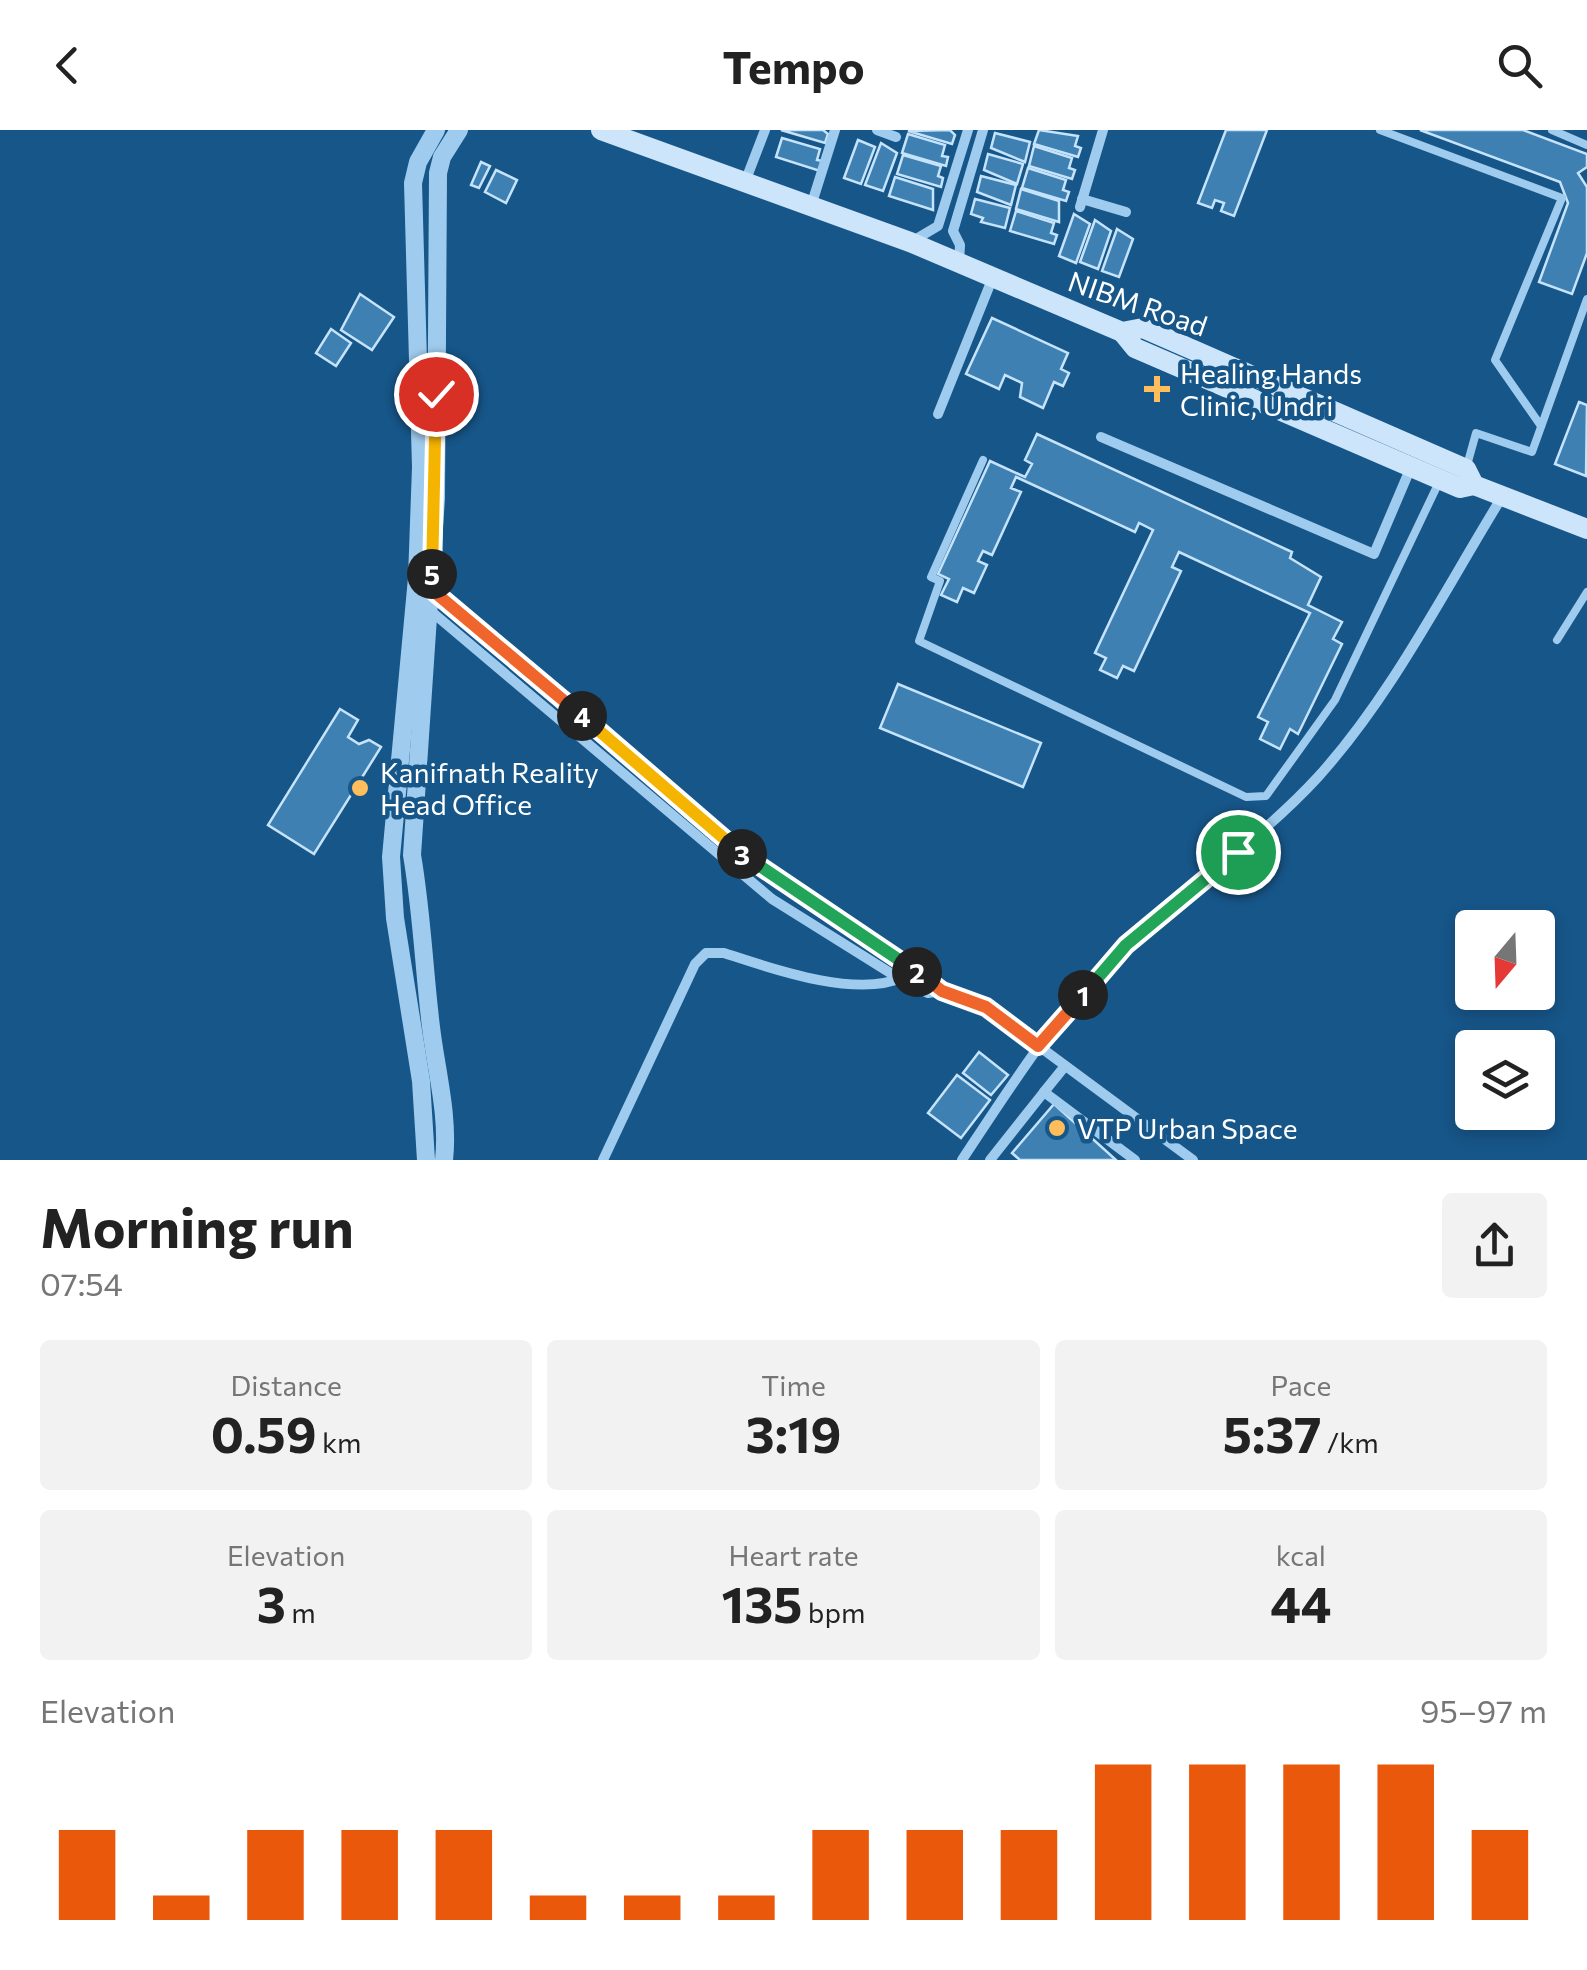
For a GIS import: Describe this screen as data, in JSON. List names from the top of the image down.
{
  "streets": {
    "main road": ["NIBM Road"]
  },
  "places": {
    "health": ["Healing Hands Clinic, Undri"],
    "other": ["Kanifnath Reality Head Office", "VTP Urban Space"]
  },
  "north": "bottom",
  "page": {
    "header": "Tempo",
    "pins": [
      "5",
      "4",
      "3",
      "2",
      "1"
    ],
    "heading": ["Morning run", "07:54"],
    "stats": [
      ["Distance", "0.59 km"],
      ["Time", "3:19"],
      ["Pace", "5:37 /km"],
      ["Elevation", "3 m"],
      ["Heart rate", "135 bpm"],
      ["kcal", "44"]
    ],
    "chart": ["Elevation", "95–97 m"]
  }
}
